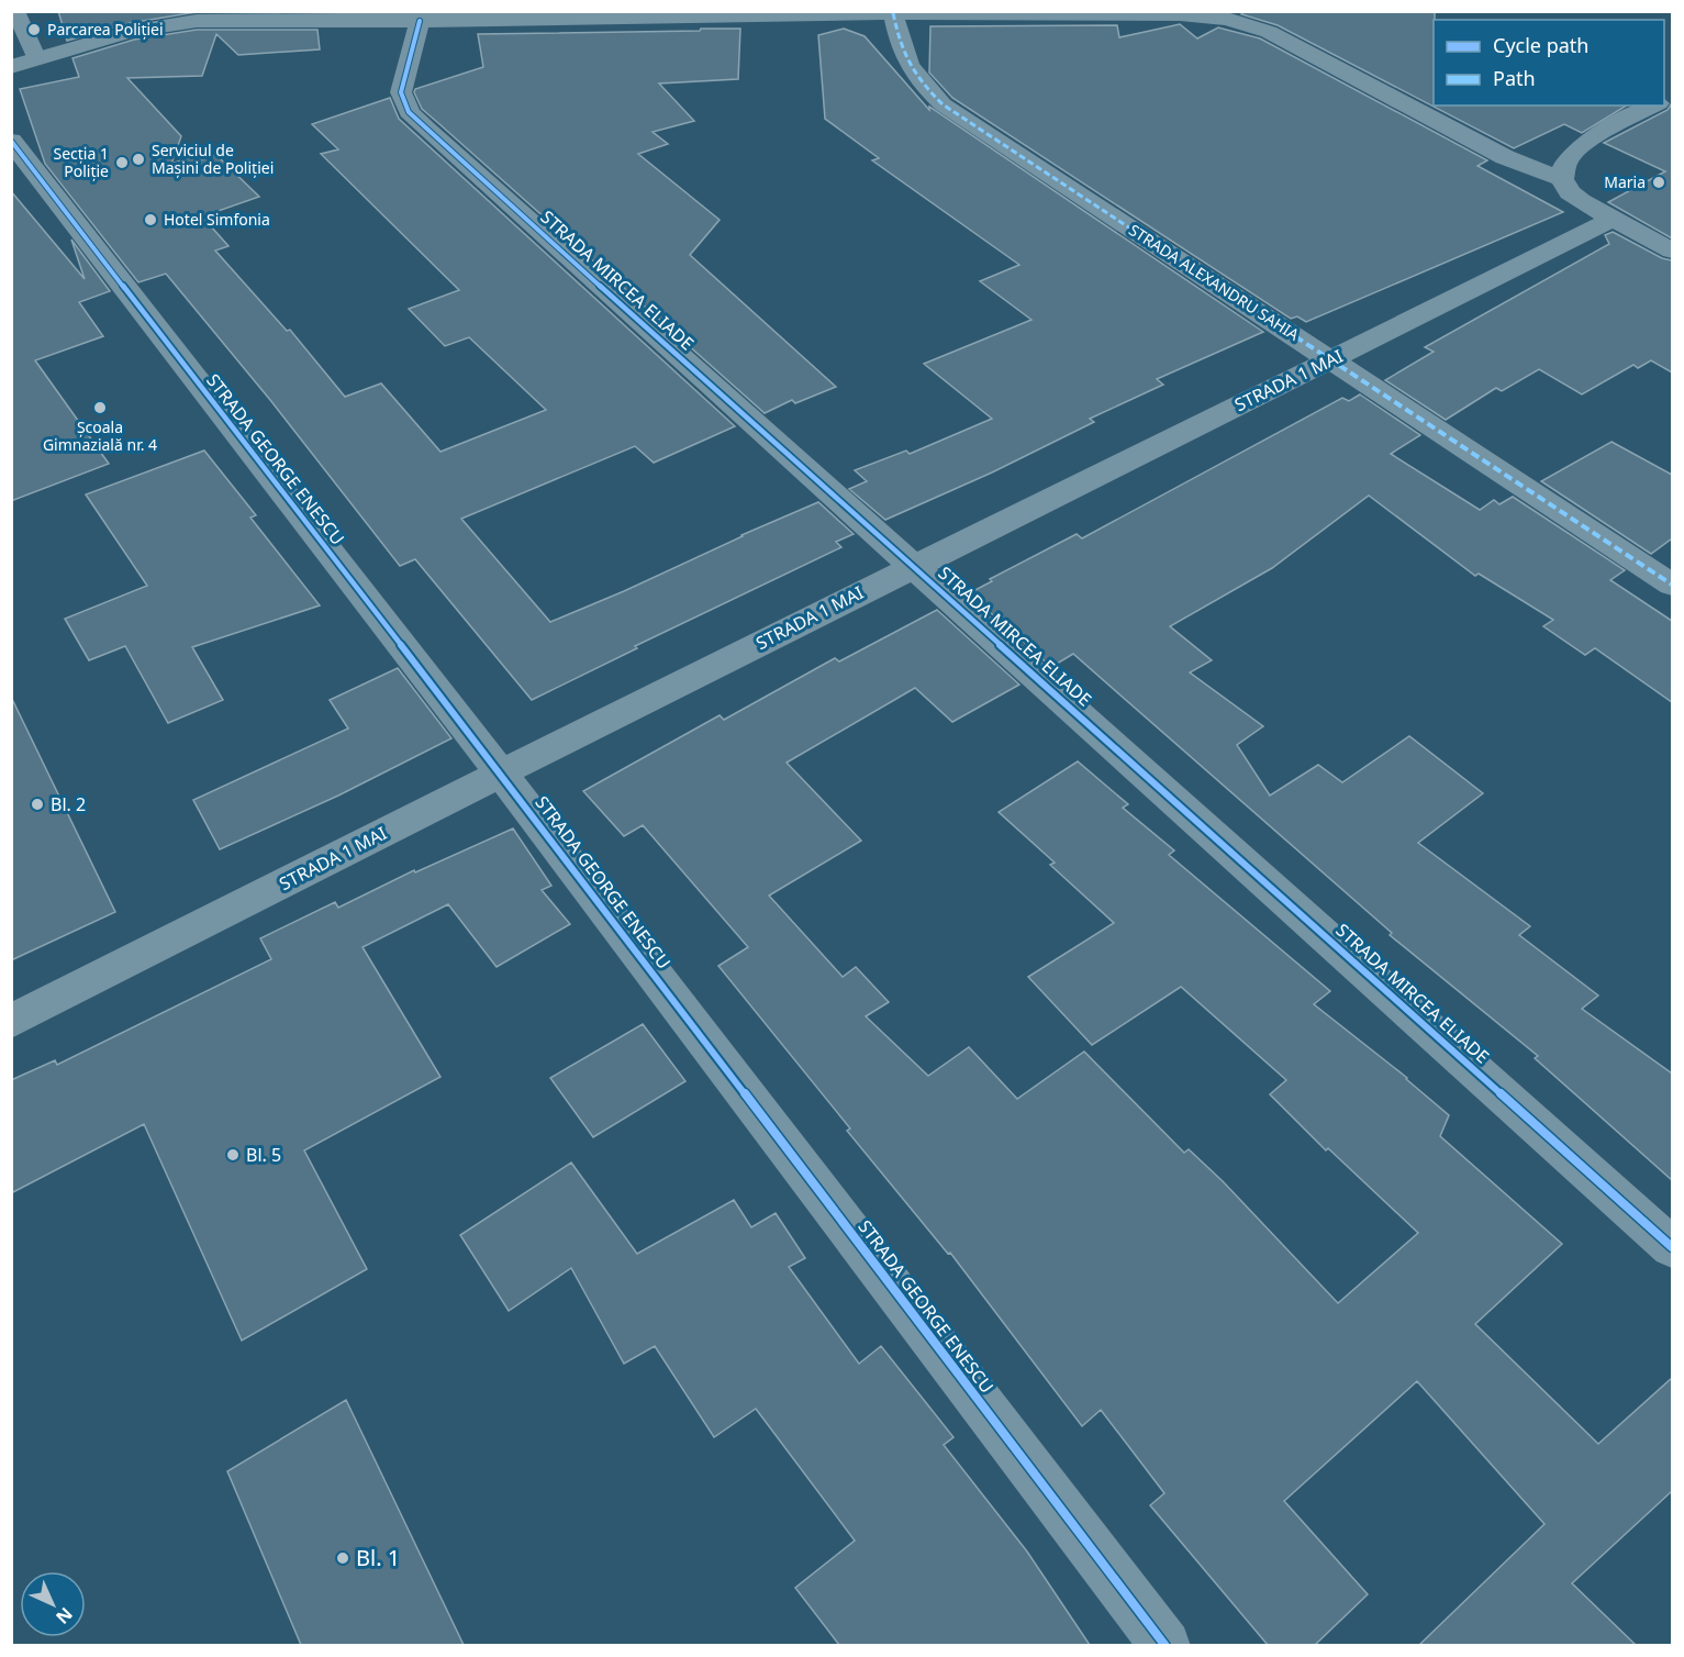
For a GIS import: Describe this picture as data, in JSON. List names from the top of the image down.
{
  "streets": {
    "street": [
      "STRADA MIRCEA ELIADE",
      "STRADA ALEXANDRU SAHIA",
      "STRADA 1 MAI",
      "STRADA GEORGE ENESCU"
    ]
  },
  "crossings": [
    ["STRADA MIRCEA ELIADE", "STRADA 1 MAI"],
    ["STRADA ALEXANDRU SAHIA", "STRADA 1 MAI"],
    ["STRADA 1 MAI", "STRADA GEORGE ENESCU"]
  ],
  "places": [
    "Parcarea Poliției",
    "Serviciul de Mașini de Poliției",
    "Secția 1 Poliție",
    "Maria",
    "Hotel Simfonia",
    "Școala Gimnazială nr. 4",
    "Bl. 2",
    "Bl. 5",
    "Bl. 1"
  ],
  "legend": ["Cycle path", "Path"],
  "north": "bottom right"
}
